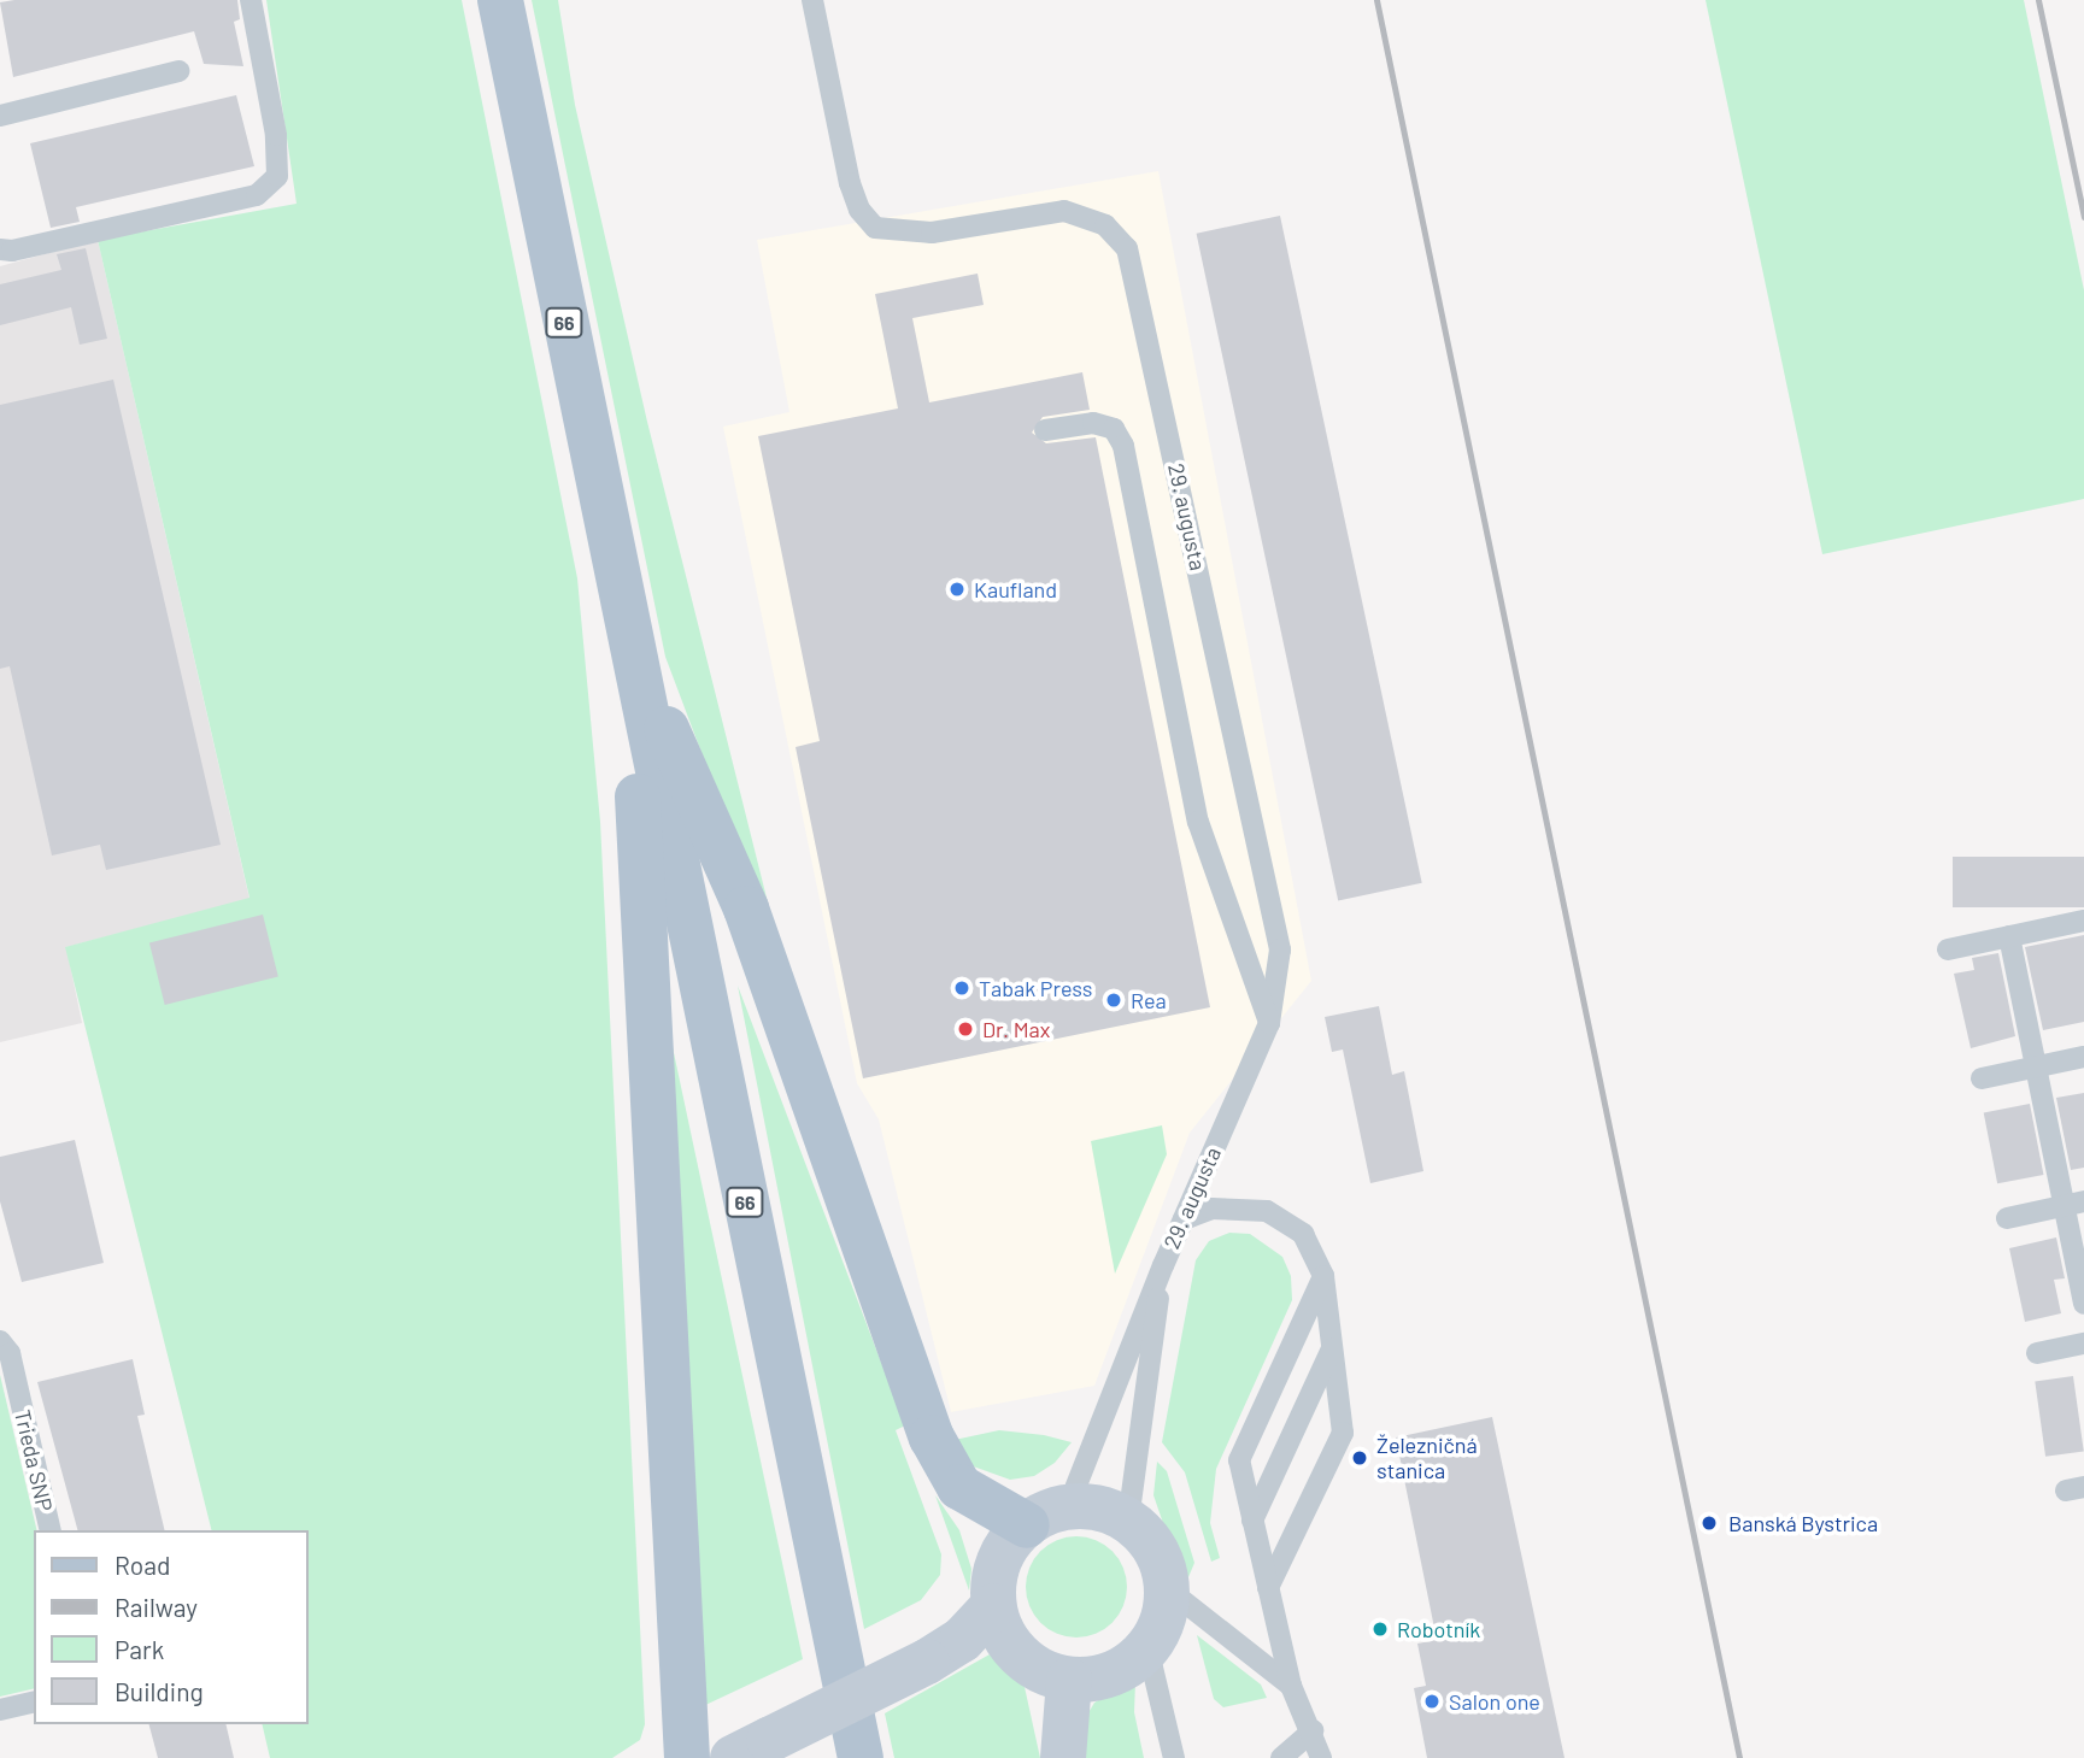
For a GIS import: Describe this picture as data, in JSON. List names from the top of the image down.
{
  "streets": {
    "main road": ["66"],
    "lane": ["29. augusta", "Trieda SNP"]
  },
  "places": [
    "Kaufland",
    "Tabak Press",
    "Rea",
    "Dr. Max",
    "Železničná stanica",
    "Banská Bystrica",
    "Robotník",
    "Salon one"
  ],
  "legend": [
    "Road",
    "Railway",
    "Park",
    "Building"
  ]
}
